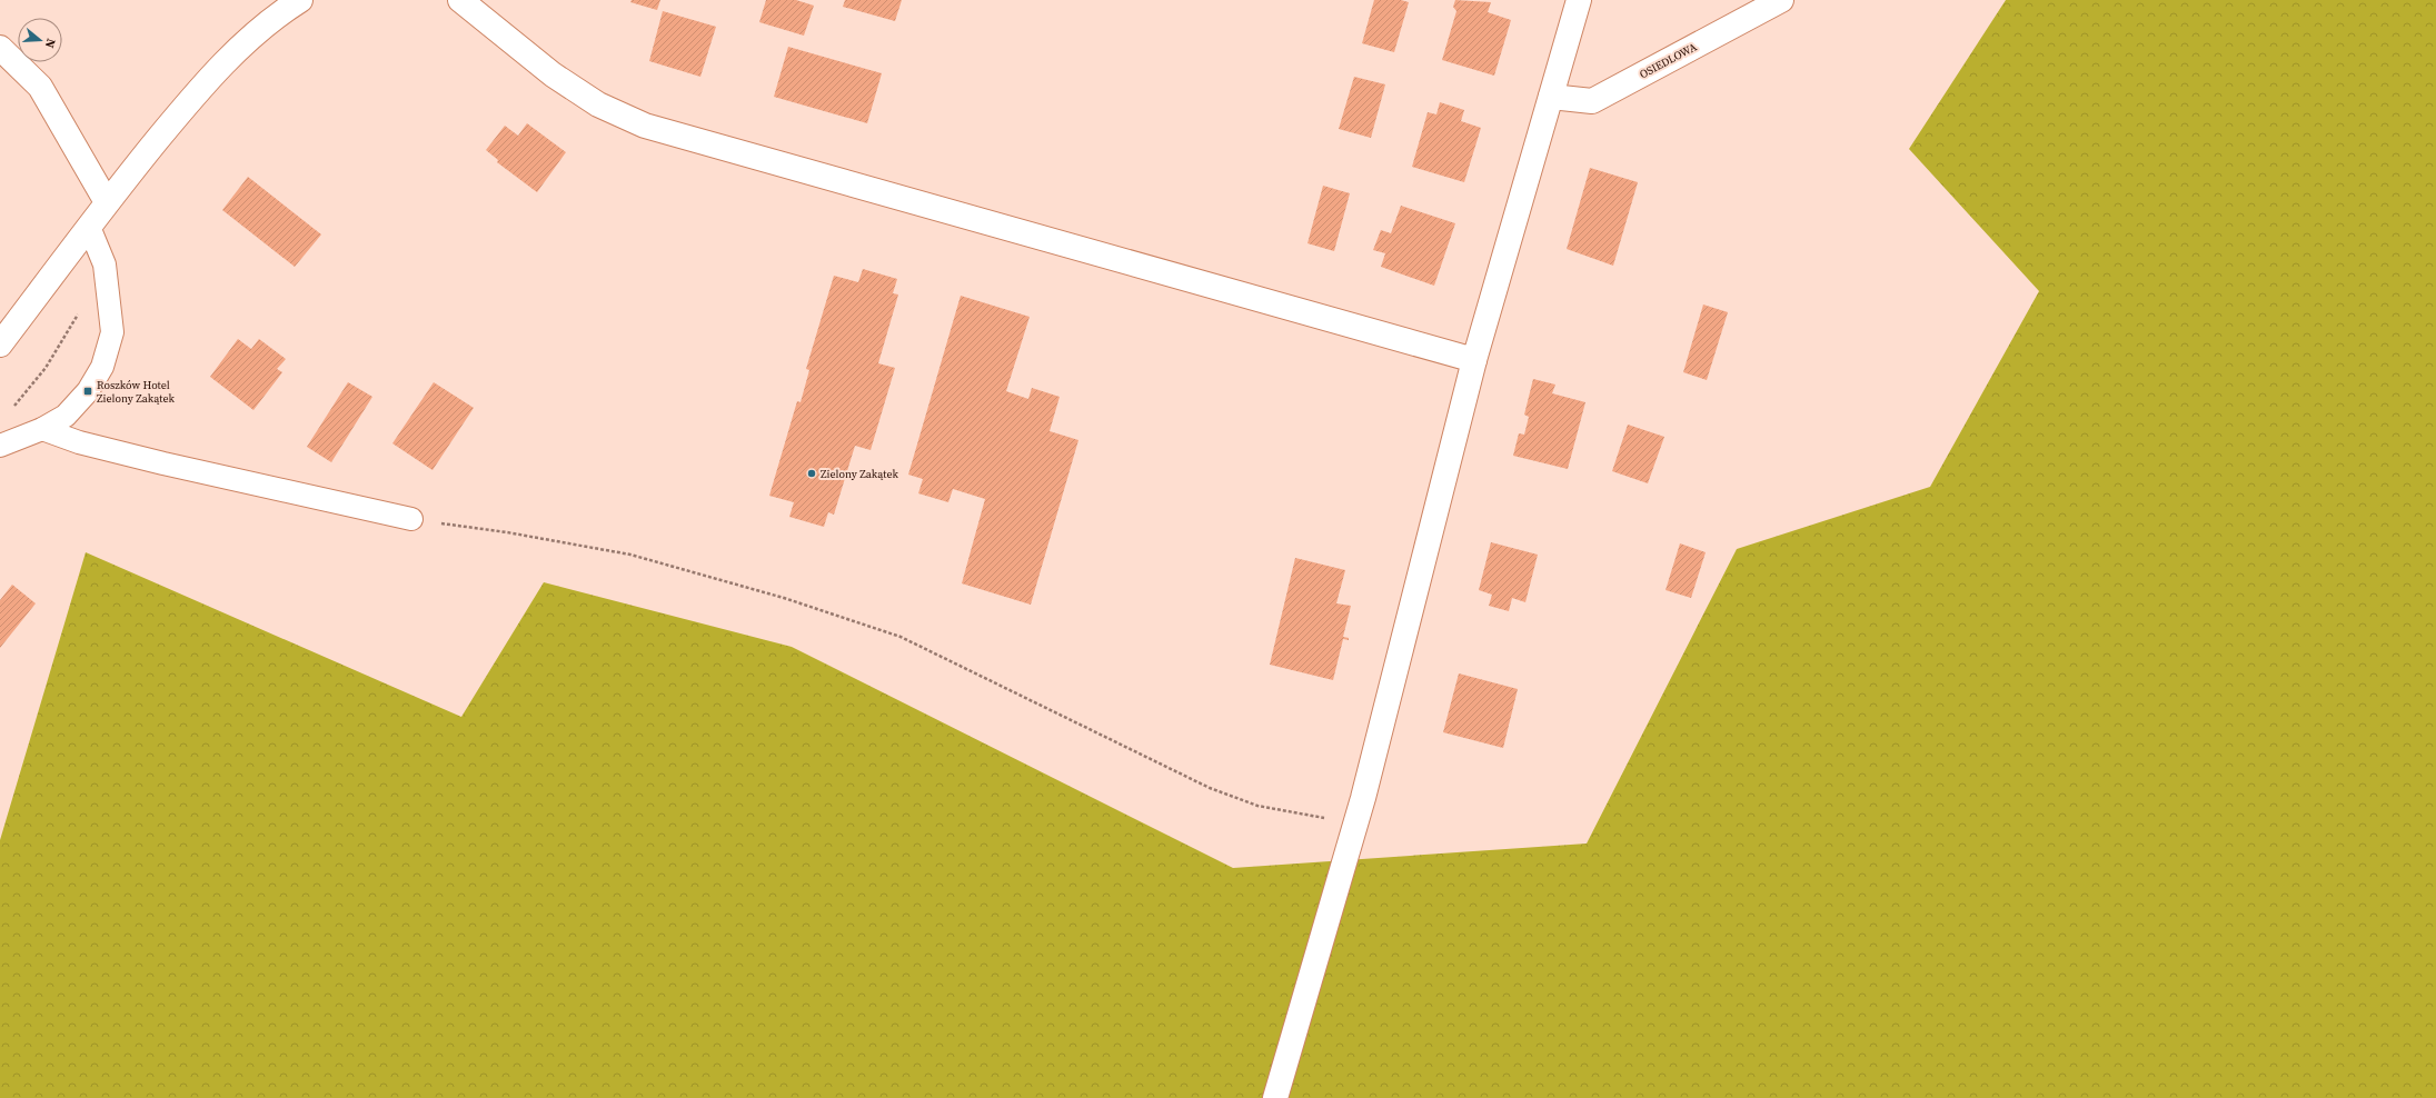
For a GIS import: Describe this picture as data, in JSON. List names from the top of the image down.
{
  "streets": {
    "street": ["OSIEDLOWA"]
  },
  "places": {
    "transit": ["Roszków Hotel Zielony Zakątek"],
    "other": ["Zielony Zakątek"]
  },
  "north": "right"
}
